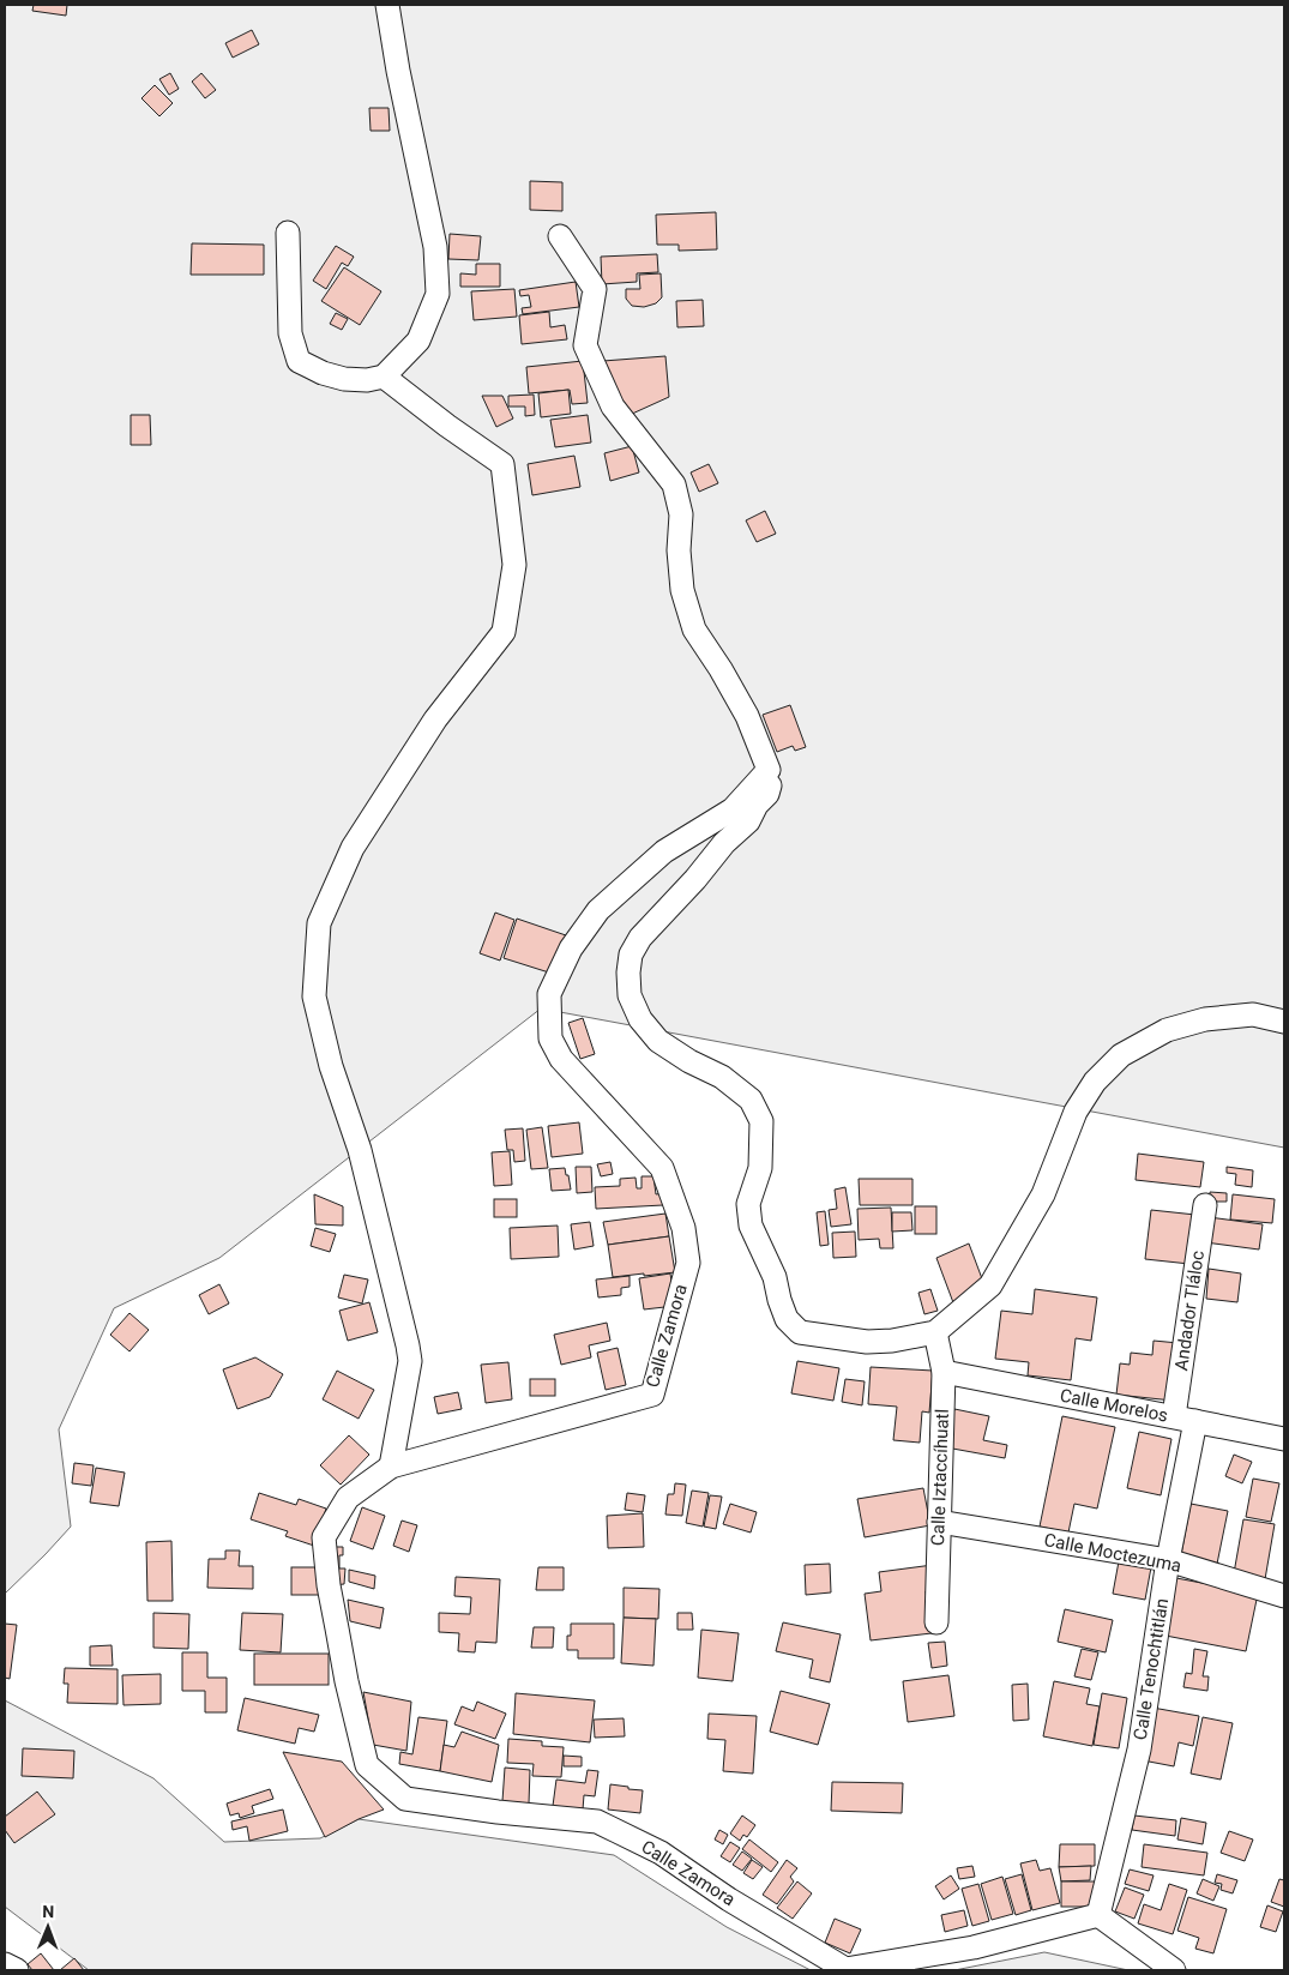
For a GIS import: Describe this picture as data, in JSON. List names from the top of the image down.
{
  "streets": {
    "street": [
      "Andador Tláloc",
      "Calle Zamora",
      "Calle Morelos",
      "Calle Iztaccíhuatl",
      "Calle Moctezuma",
      "Calle Tenochtitlán"
    ]
  },
  "crossings": [
    ["Andador Tláloc", "Calle Morelos"],
    ["Andador Tláloc", "Calle Tenochtitlán"],
    ["Calle Zamora", "Calle Tenochtitlán"],
    ["Calle Morelos", "Calle Iztaccíhuatl"],
    ["Calle Morelos", "Calle Tenochtitlán"],
    ["Calle Iztaccíhuatl", "Calle Moctezuma"],
    ["Calle Moctezuma", "Calle Tenochtitlán"]
  ],
  "north": "top"
}
